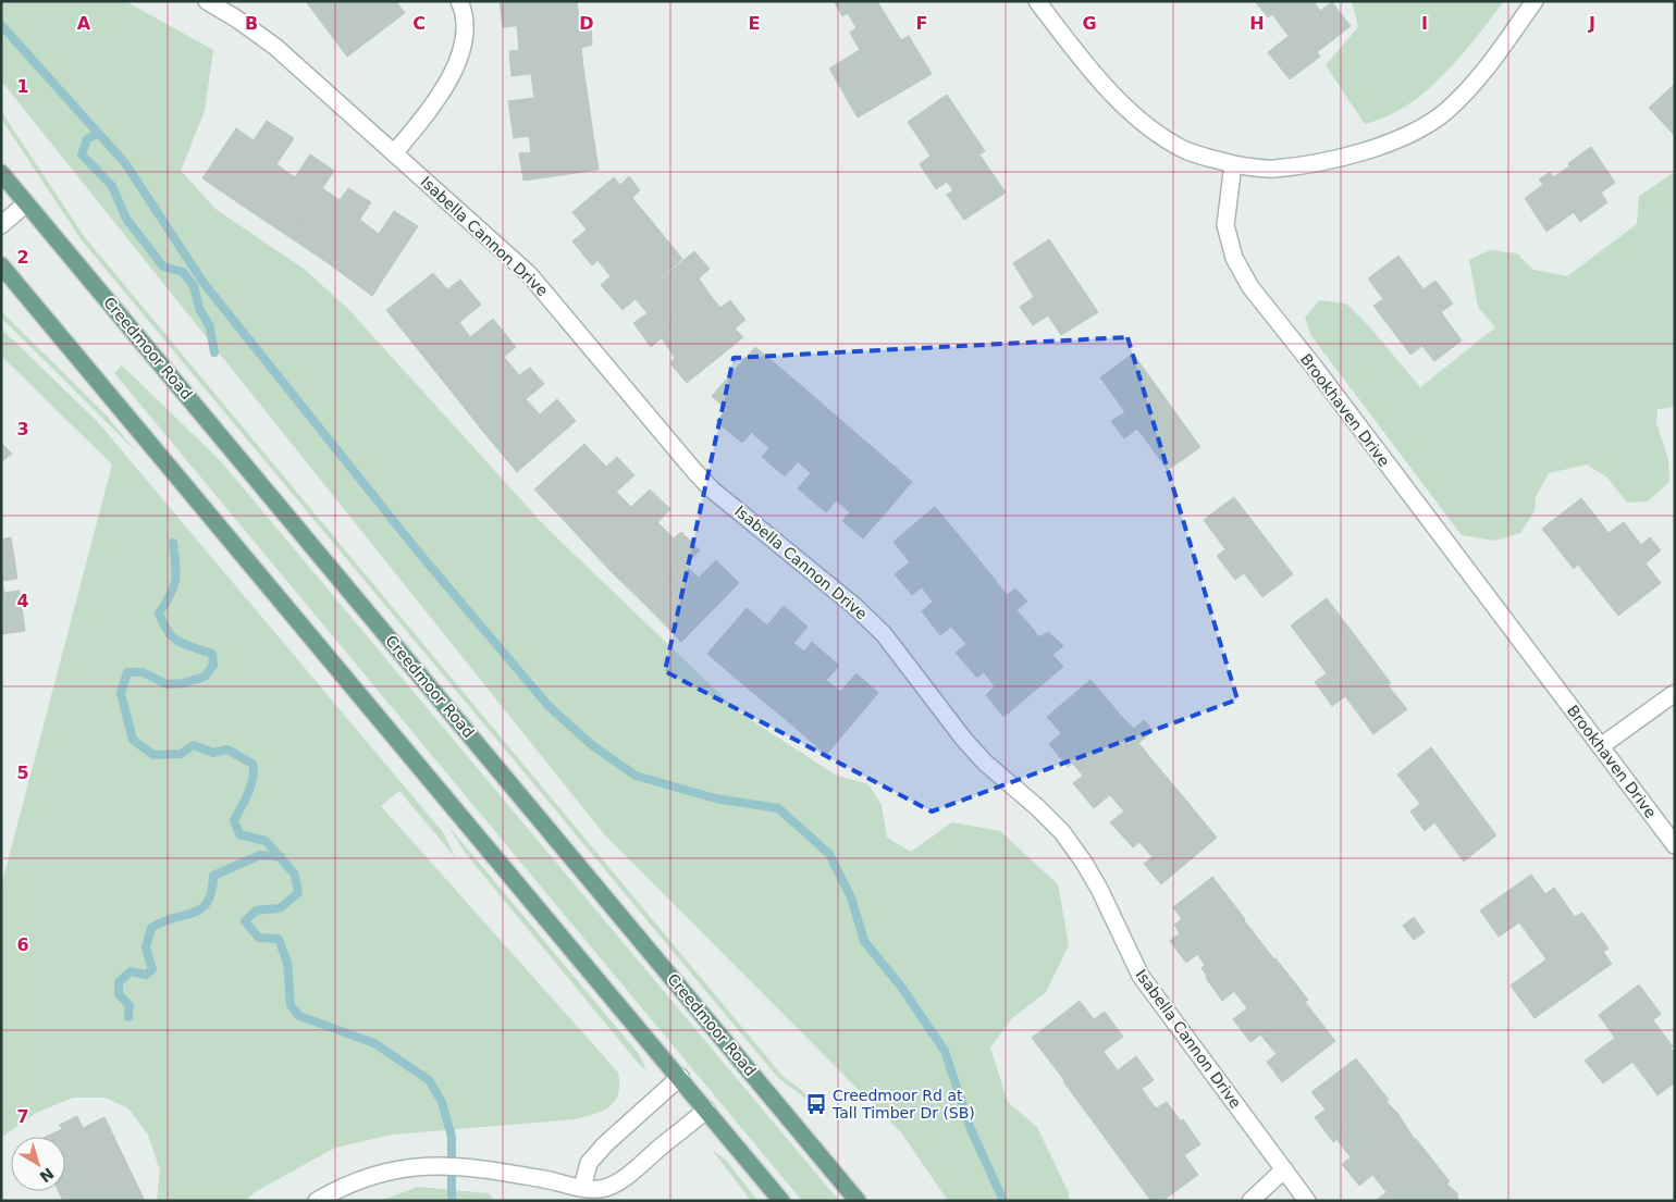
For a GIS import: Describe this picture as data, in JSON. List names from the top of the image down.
{
  "streets": {
    "main road": ["Creedmoor Road"],
    "street": ["Isabella Cannon Drive", "Brookhaven Drive"]
  },
  "places": {
    "bus stop": ["Creedmoor Rd at Tall Timber Dr (SB)"]
  },
  "north": "bottom right",
  "grid": {
    "columns": [
      "A",
      "B",
      "C",
      "D",
      "E",
      "F",
      "G",
      "H",
      "I",
      "J"
    ],
    "rows": [
      "1",
      "2",
      "3",
      "4",
      "5",
      "6",
      "7"
    ]
  }
}
